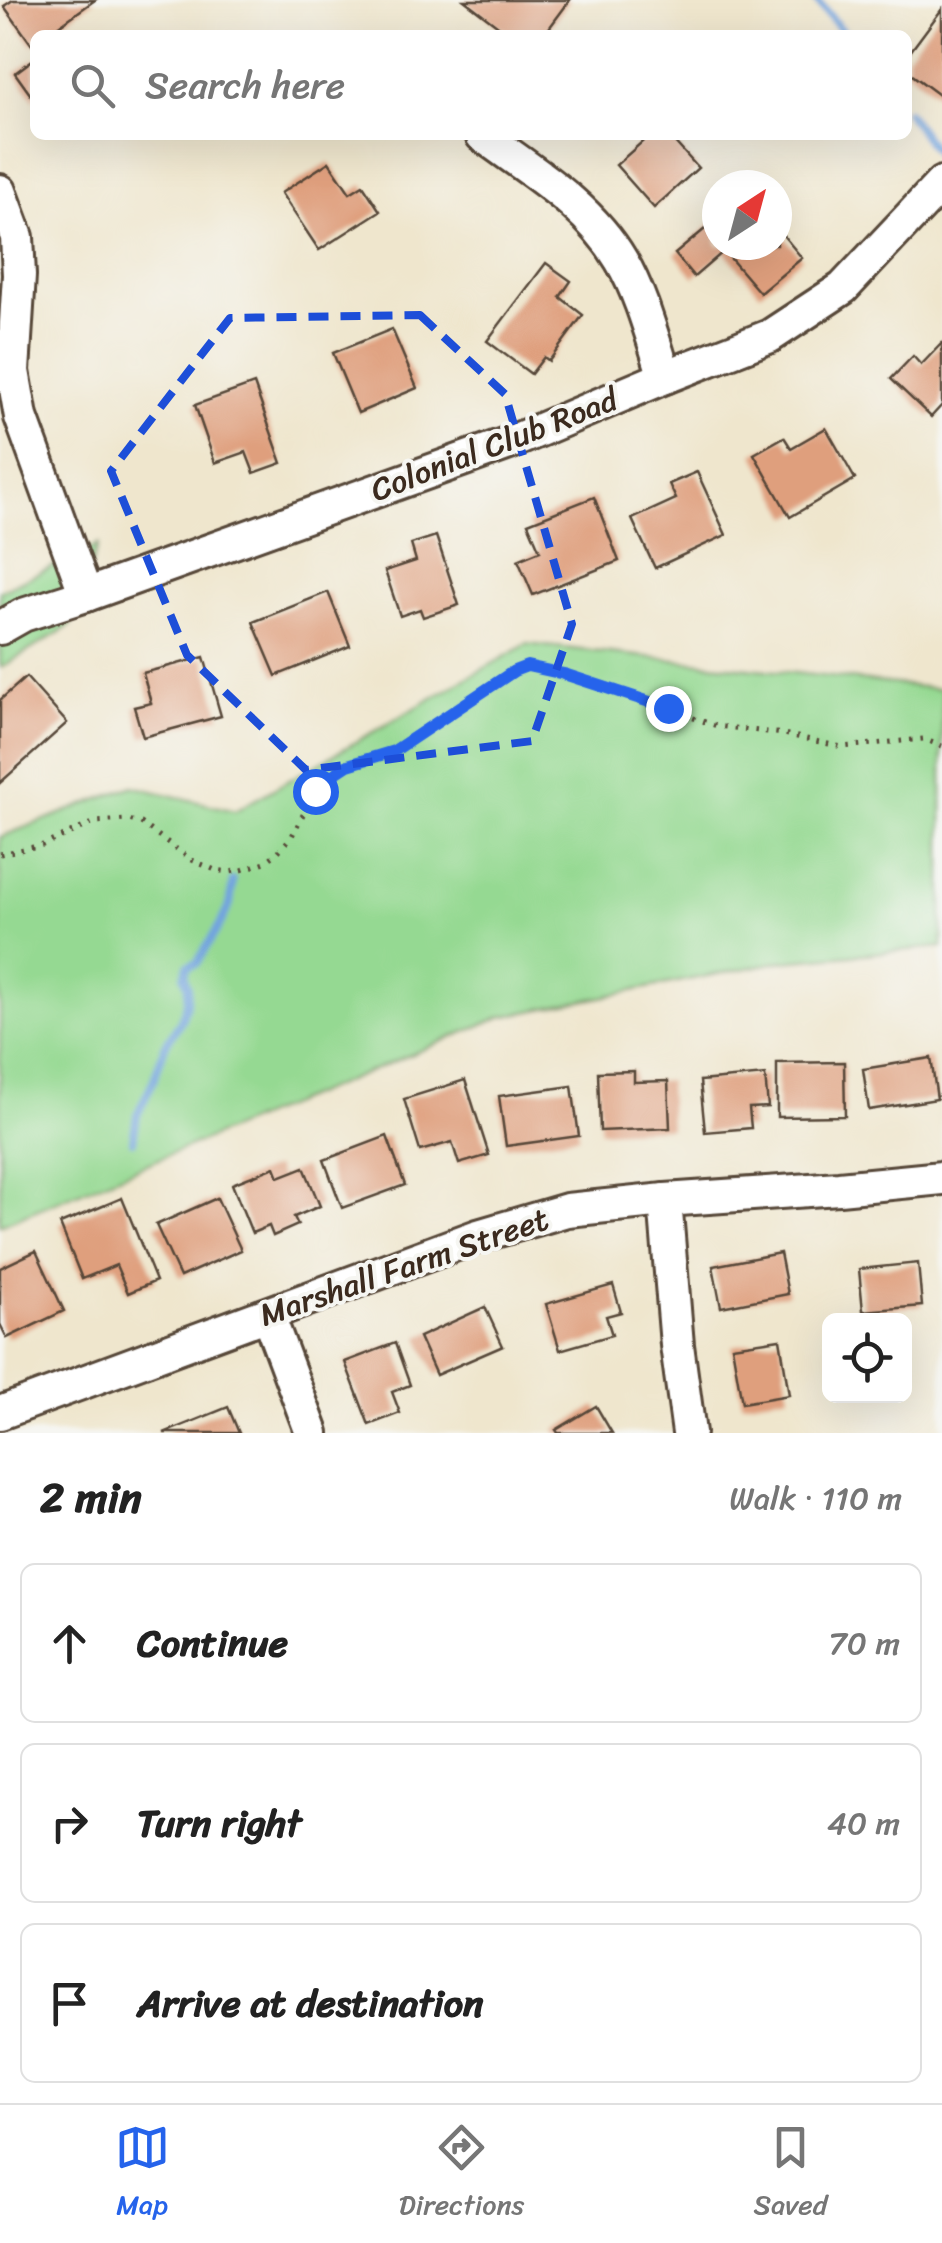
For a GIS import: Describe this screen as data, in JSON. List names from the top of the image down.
{
  "streets": {
    "street": ["Colonial Club Road", "Marshall Farm Street"]
  },
  "north": "top right",
  "page": {
    "search": "Search here",
    "heading": ["2 min", "Walk · 110 m"],
    "list": [
      ["Continue", "70 m"],
      ["Turn right", "40 m"],
      "Arrive at destination"
    ],
    "nav": ["Map", "Directions", "Saved"]
  }
}
